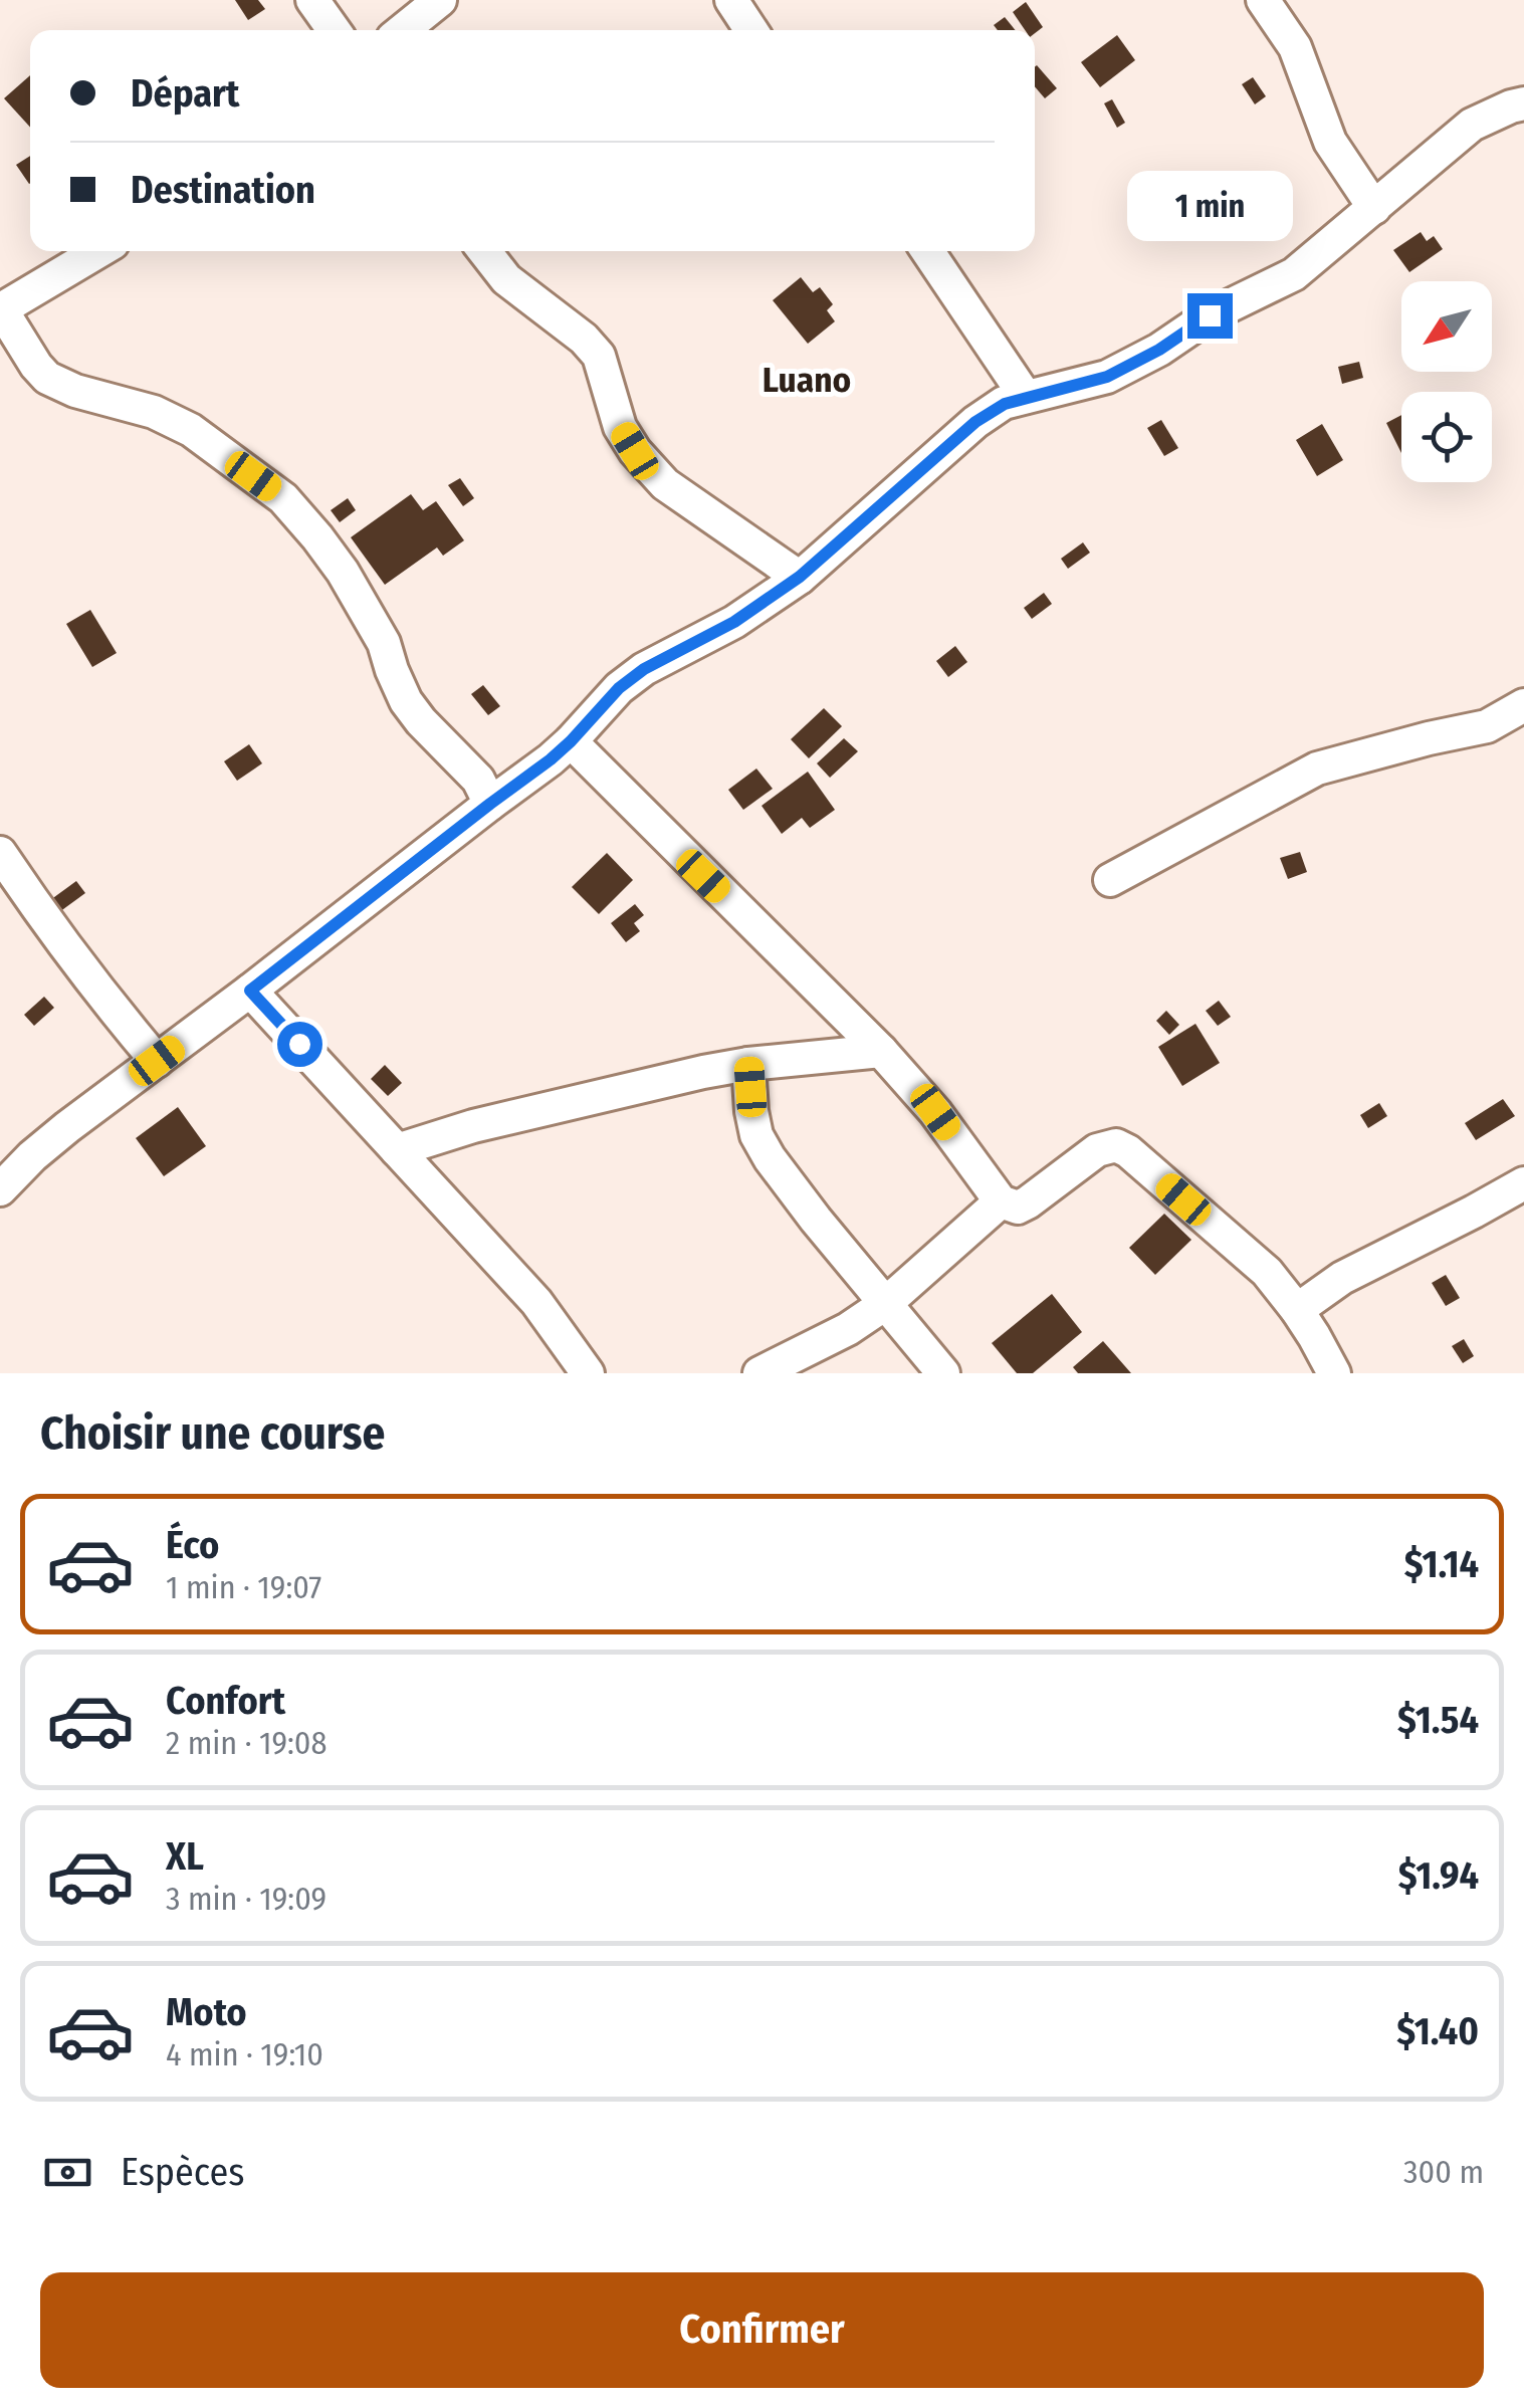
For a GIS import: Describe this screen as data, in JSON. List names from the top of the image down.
{
  "districts": ["Luano"],
  "north": "bottom left",
  "page": {
    "banner": ["Départ", "Destination"],
    "bubble": "1 min",
    "heading": "Choisir une course",
    "list": [
      {
        "name": "Éco",
        "note": "1 min · 19:07",
        "value": "$1.14"
      },
      {
        "name": "Confort",
        "note": "2 min · 19:08",
        "value": "$1.54"
      },
      {
        "name": "XL",
        "note": "3 min · 19:09",
        "value": "$1.94"
      },
      {
        "name": "Moto",
        "note": "4 min · 19:10",
        "value": "$1.40"
      }
    ],
    "pay": ["Espèces", "300 m"],
    "buttons": "Confirmer"
  }
}
